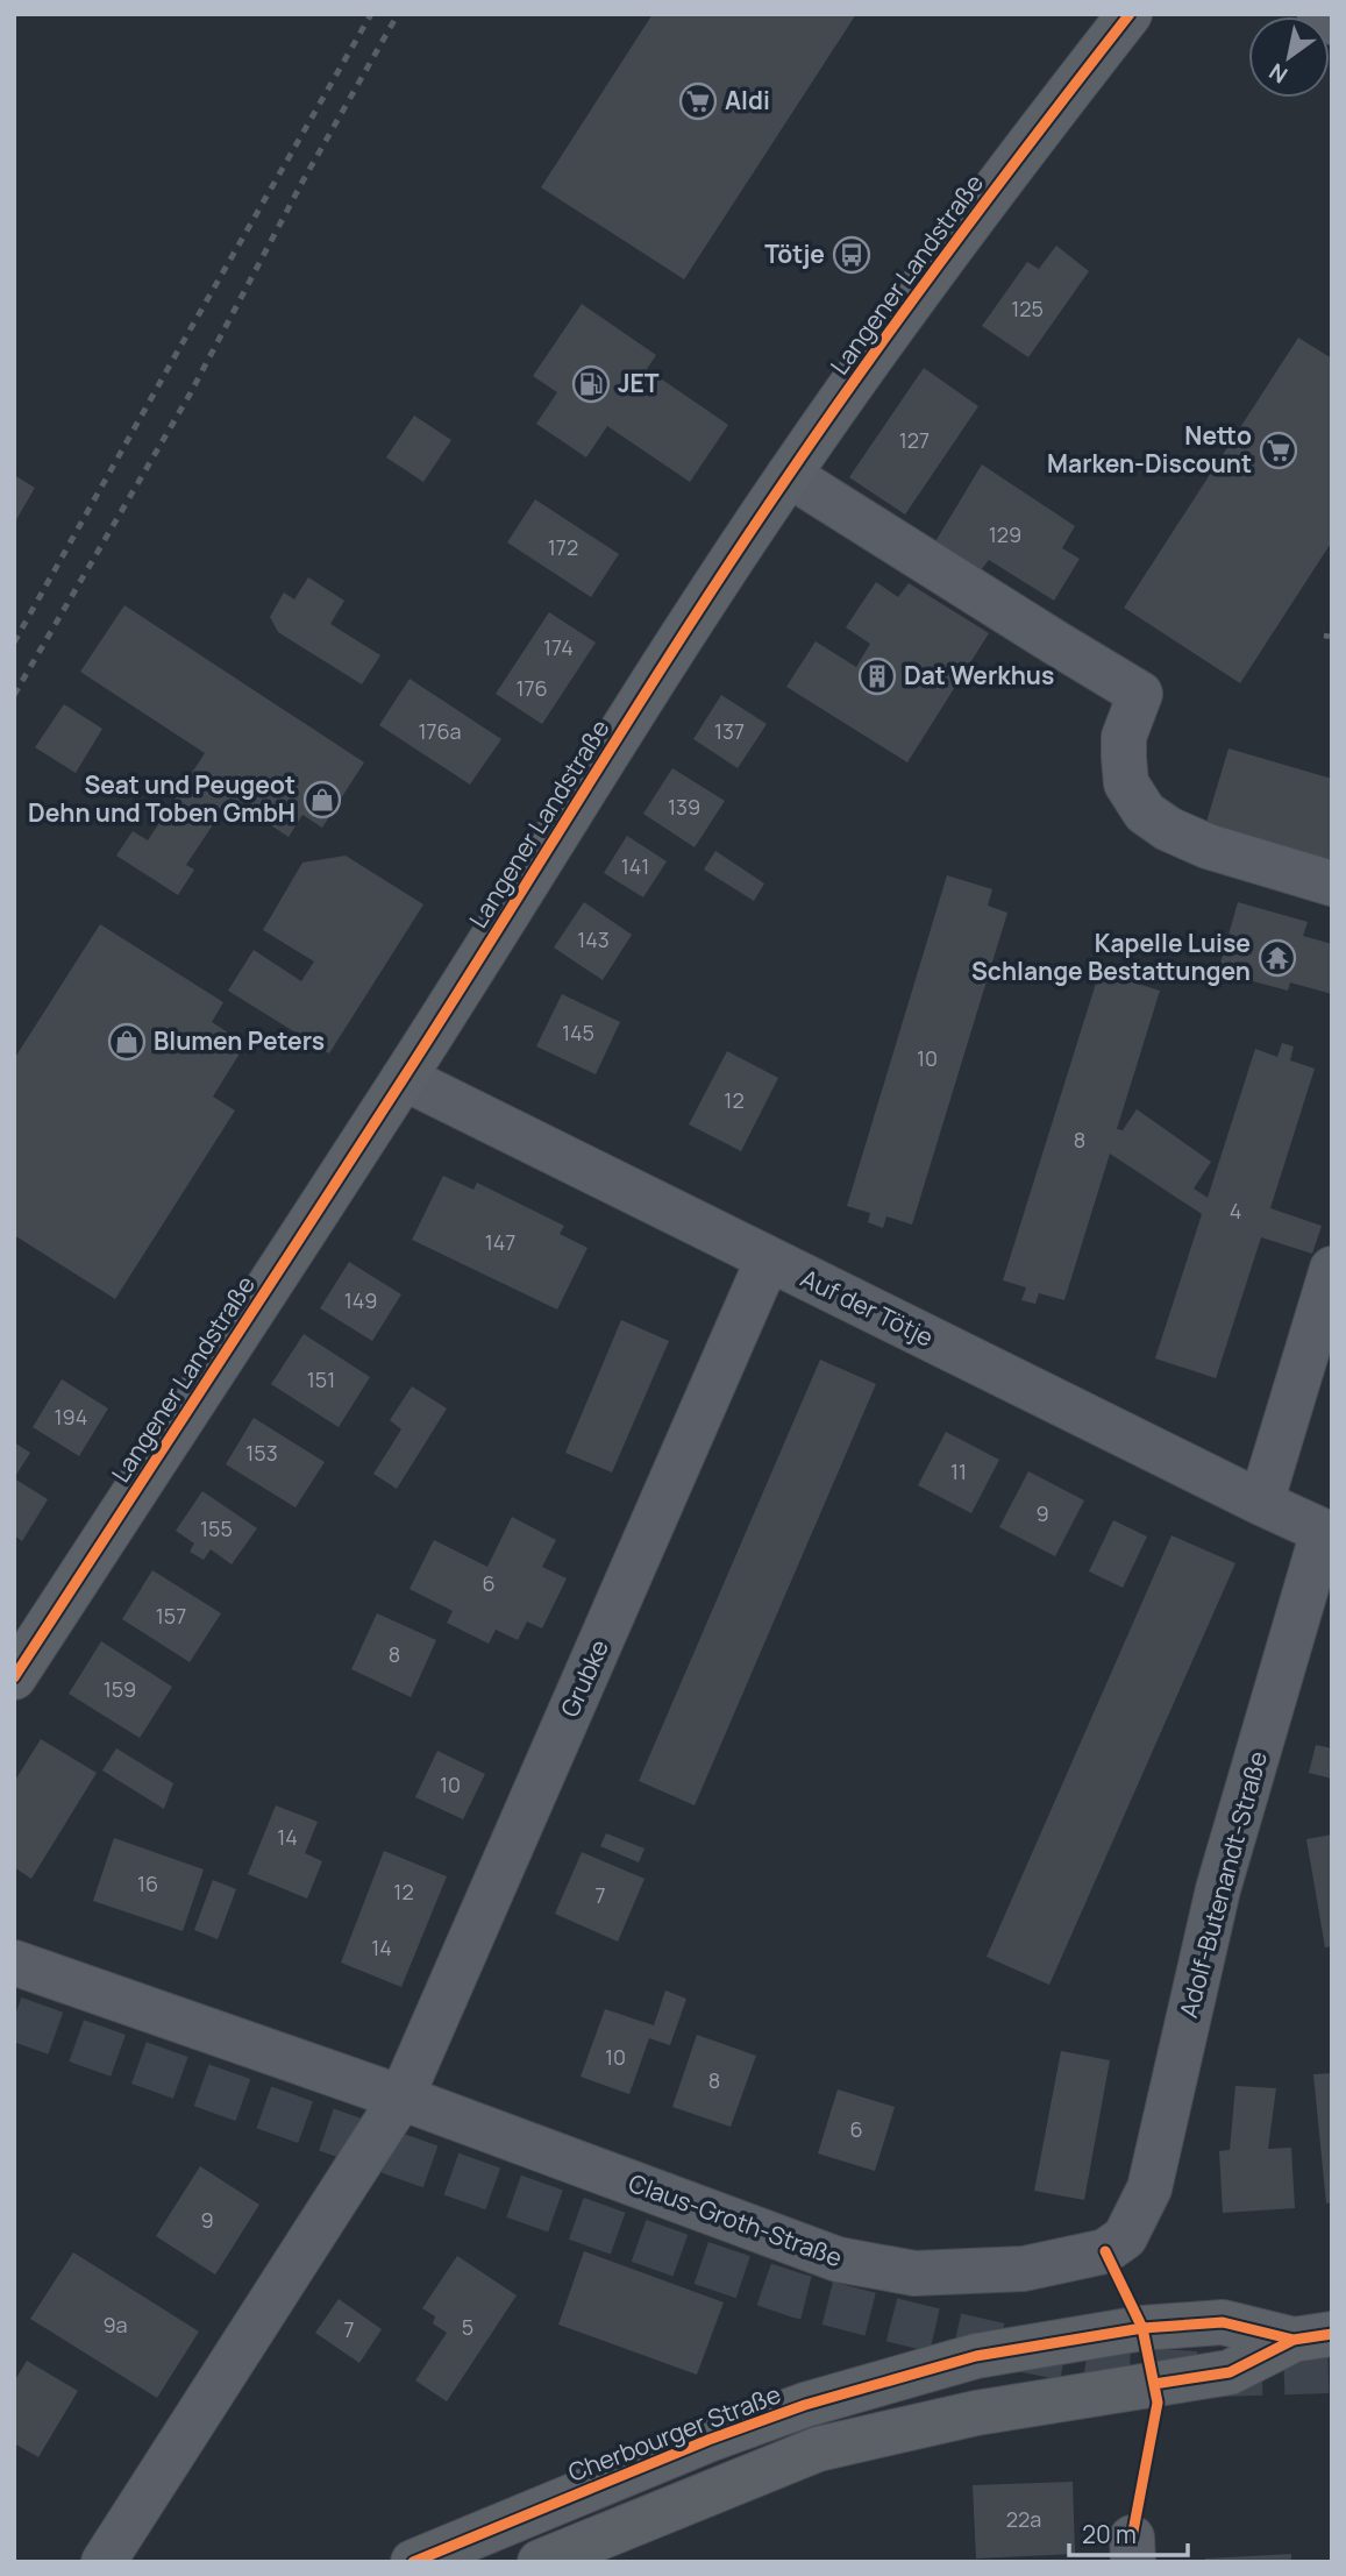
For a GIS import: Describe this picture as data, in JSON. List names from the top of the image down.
{
  "streets": {
    "main road": ["Langener Landstraße", "Cherbourger Straße"],
    "street": [
      "Auf der Tötje",
      "Grubke",
      "Adolf-Butenandt-Straße",
      "Claus-Groth-Straße"
    ]
  },
  "crossings": [
    ["Langener Landstraße", "Auf der Tötje"],
    ["Auf der Tötje", "Grubke"],
    ["Auf der Tötje", "Adolf-Butenandt-Straße"],
    ["Grubke", "Claus-Groth-Straße"],
    ["Adolf-Butenandt-Straße", "Claus-Groth-Straße"]
  ],
  "places": {
    "supermarket": ["Aldi", "Netto Marken-Discount"],
    "bus stop": ["Tötje"],
    "fuel station": ["JET"],
    "building": ["Dat Werkhus"],
    "shop": ["Seat und Peugeot Dehn und Toben GmbH", "Blumen Peters"],
    "temple": ["Kapelle Luise Schlange Bestattungen"]
  },
  "house_numbers": [
    "125",
    "127",
    "129",
    "172",
    "174",
    "176",
    "176a",
    "137",
    "139",
    "141",
    "143",
    "145",
    "10",
    "12",
    "8",
    "4",
    "147",
    "149",
    "151",
    "194",
    "153",
    "11",
    "9",
    "155",
    "6",
    "157",
    "8",
    "159",
    "10",
    "14",
    "16",
    "12",
    "7",
    "14",
    "10",
    "8",
    "6",
    "9",
    "9a",
    "5",
    "7",
    "22a"
  ],
  "scale_bar": "20 m",
  "north": "bottom left"
}
